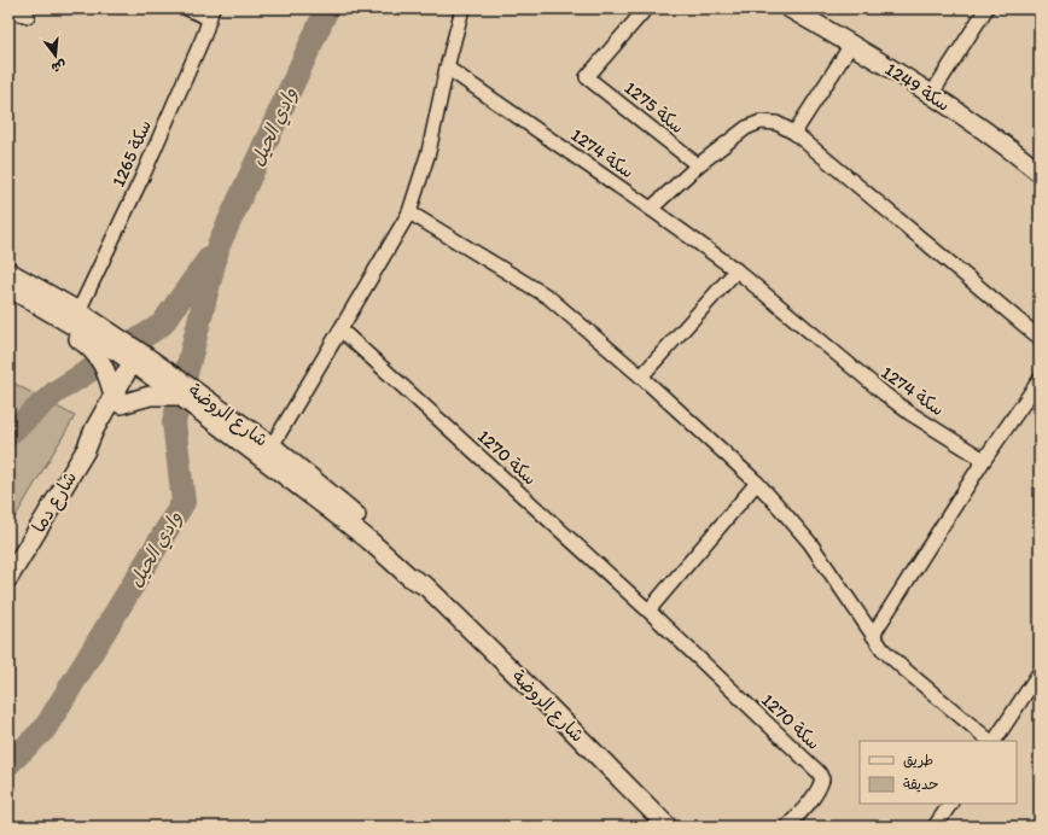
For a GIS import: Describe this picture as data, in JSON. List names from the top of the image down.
{
  "streets": {
    "main road": ["سكة 1249", "شارع الروضة", "شارع دما"],
    "street": [
      "سكة 1275",
      "سكة 1265",
      "سكة 1274",
      "سكة 1270"
    ]
  },
  "crossings": [
    ["سكة 1265", "شارع الروضة"],
    ["شارع الروضة", "شارع دما"]
  ],
  "water": ["وادي الحيل"],
  "legend": ["طريق", "حديقة"],
  "north": "bottom"
}
